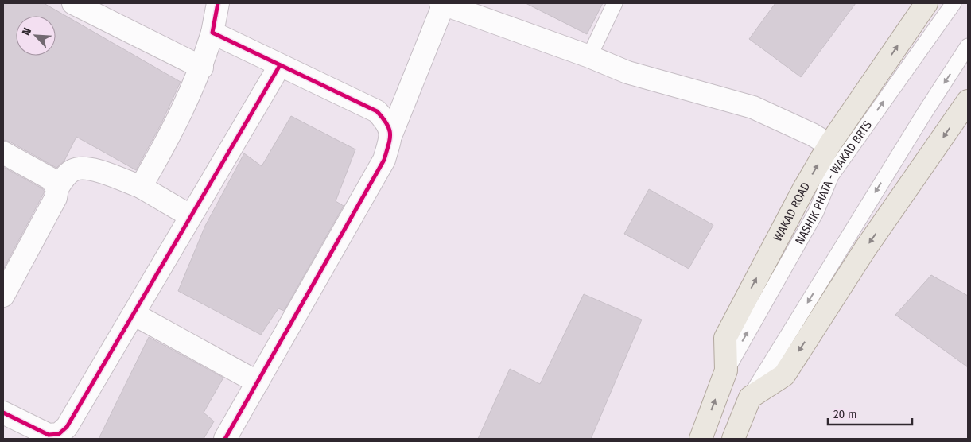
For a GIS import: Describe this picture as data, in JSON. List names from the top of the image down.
{
  "streets": {
    "main road": ["WAKAD ROAD"],
    "lane": ["NASHIK PHATA - WAKAD BRTS"]
  },
  "crossings": [
    ["NASHIK PHATA - WAKAD BRTS", "WAKAD ROAD"]
  ],
  "scale_bar": "20 m",
  "north": "top left"
}
